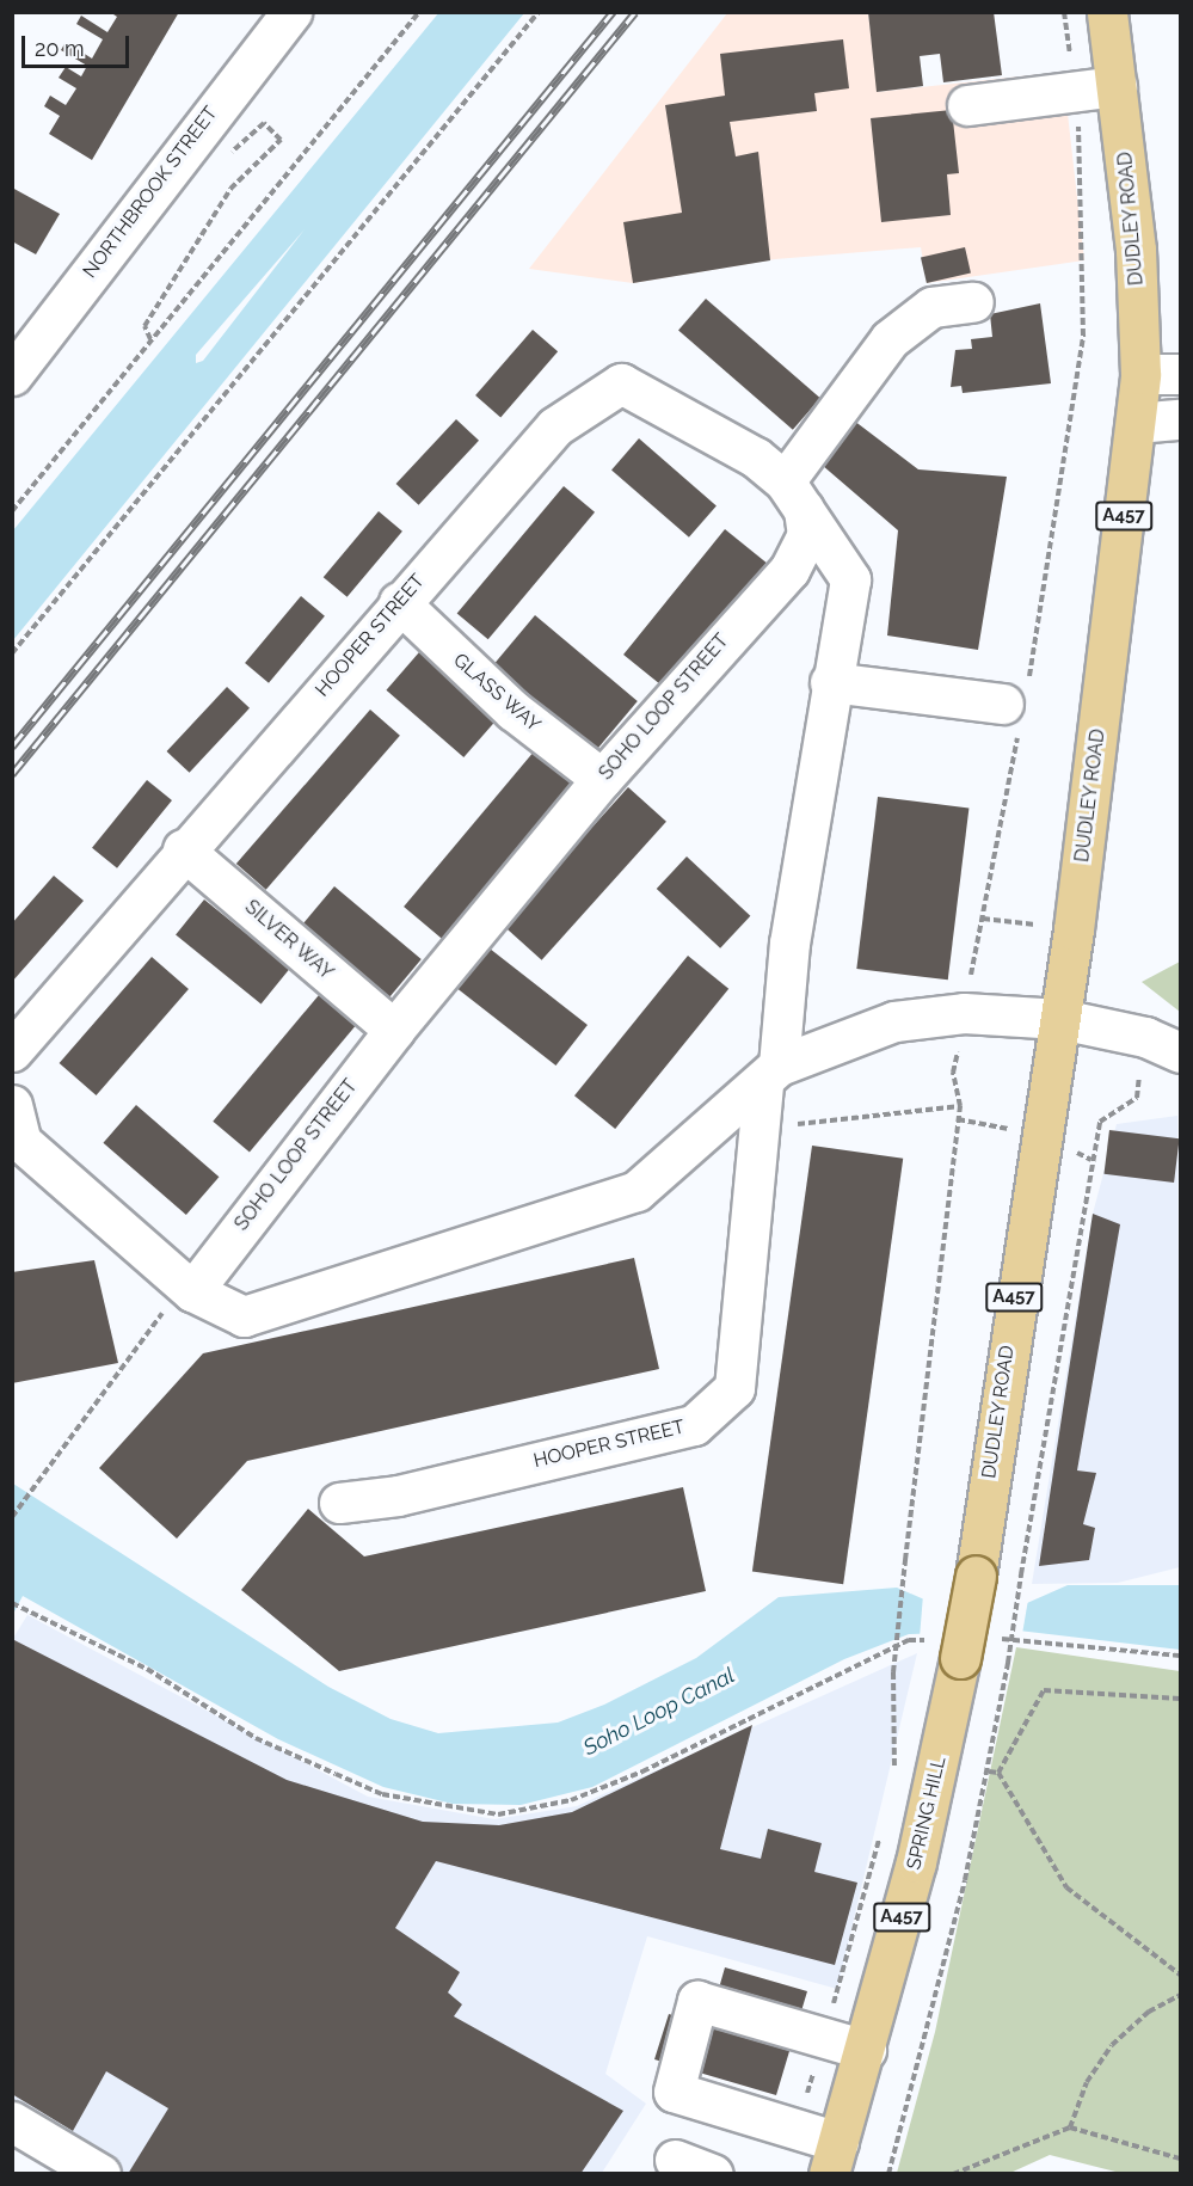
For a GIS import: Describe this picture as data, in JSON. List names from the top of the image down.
{
  "streets": {
    "main road": ["DUDLEY ROAD", "A457", "SPRING HILL"],
    "street": [
      "NORTHBROOK STREET",
      "HOOPER STREET",
      "GLASS WAY",
      "SOHO LOOP STREET",
      "SILVER WAY"
    ]
  },
  "crossings": [
    ["DUDLEY ROAD", "SPRING HILL"],
    ["HOOPER STREET", "GLASS WAY"],
    ["HOOPER STREET", "SOHO LOOP STREET"],
    ["HOOPER STREET", "SILVER WAY"],
    ["GLASS WAY", "SOHO LOOP STREET"],
    ["SOHO LOOP STREET", "SILVER WAY"]
  ],
  "water": ["Soho Loop Canal"],
  "scale_bar": "20 m"
}
